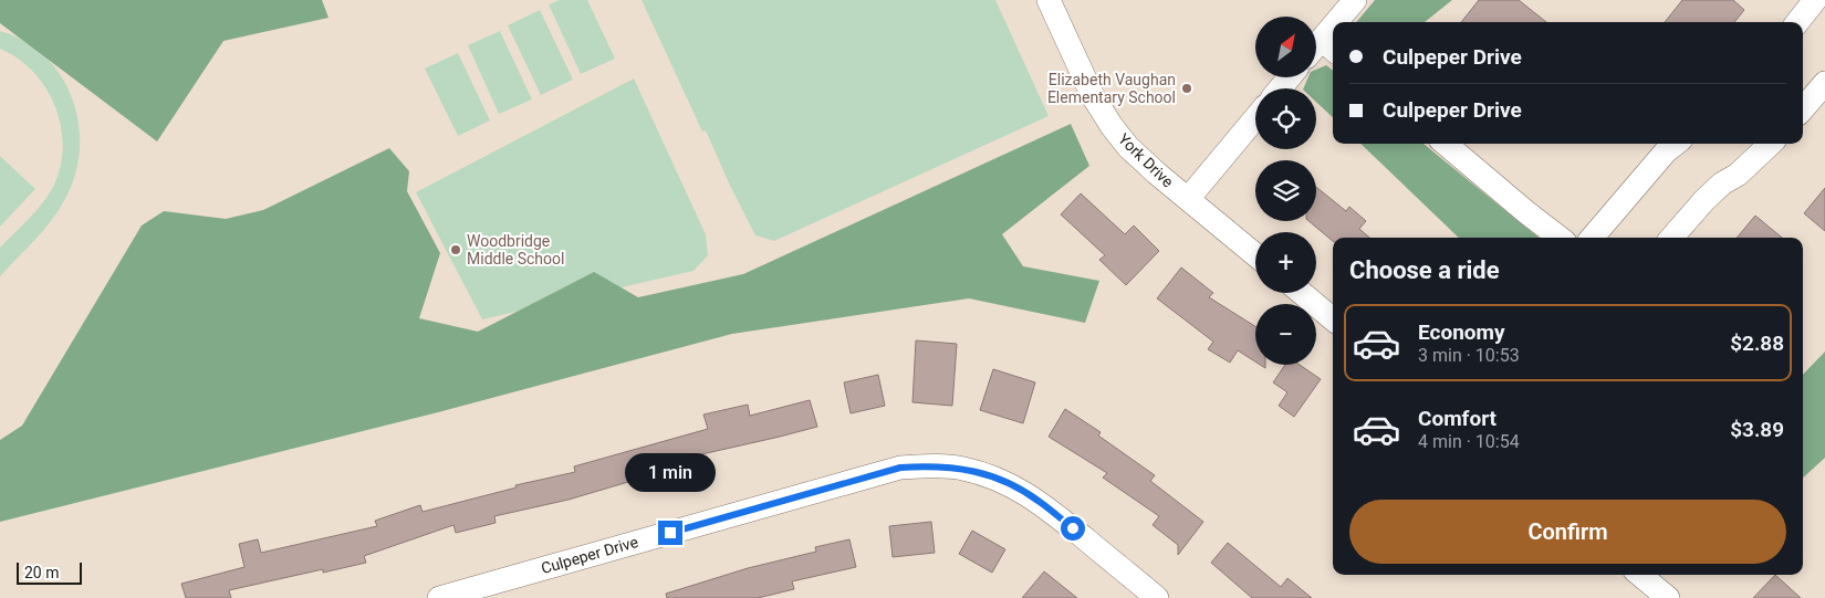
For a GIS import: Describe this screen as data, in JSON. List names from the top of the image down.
{
  "streets": {
    "street": ["York Drive", "Culpeper Drive"]
  },
  "places": ["Elizabeth Vaughan Elementary School", "Woodbridge Middle School"],
  "scale_bar": "20 m",
  "north": "top right",
  "page": {
    "map_buttons": ["+", "−"],
    "banner": ["Culpeper Drive", "Culpeper Drive"],
    "heading": "Choose a ride",
    "list": [
      {
        "name": "Economy",
        "note": "3 min · 10:53",
        "value": "$2.88"
      },
      {
        "name": "Comfort",
        "note": "4 min · 10:54",
        "value": "$3.89"
      }
    ],
    "bubble": "1 min",
    "buttons": "Confirm",
    "scale": "20 m"
  }
}
